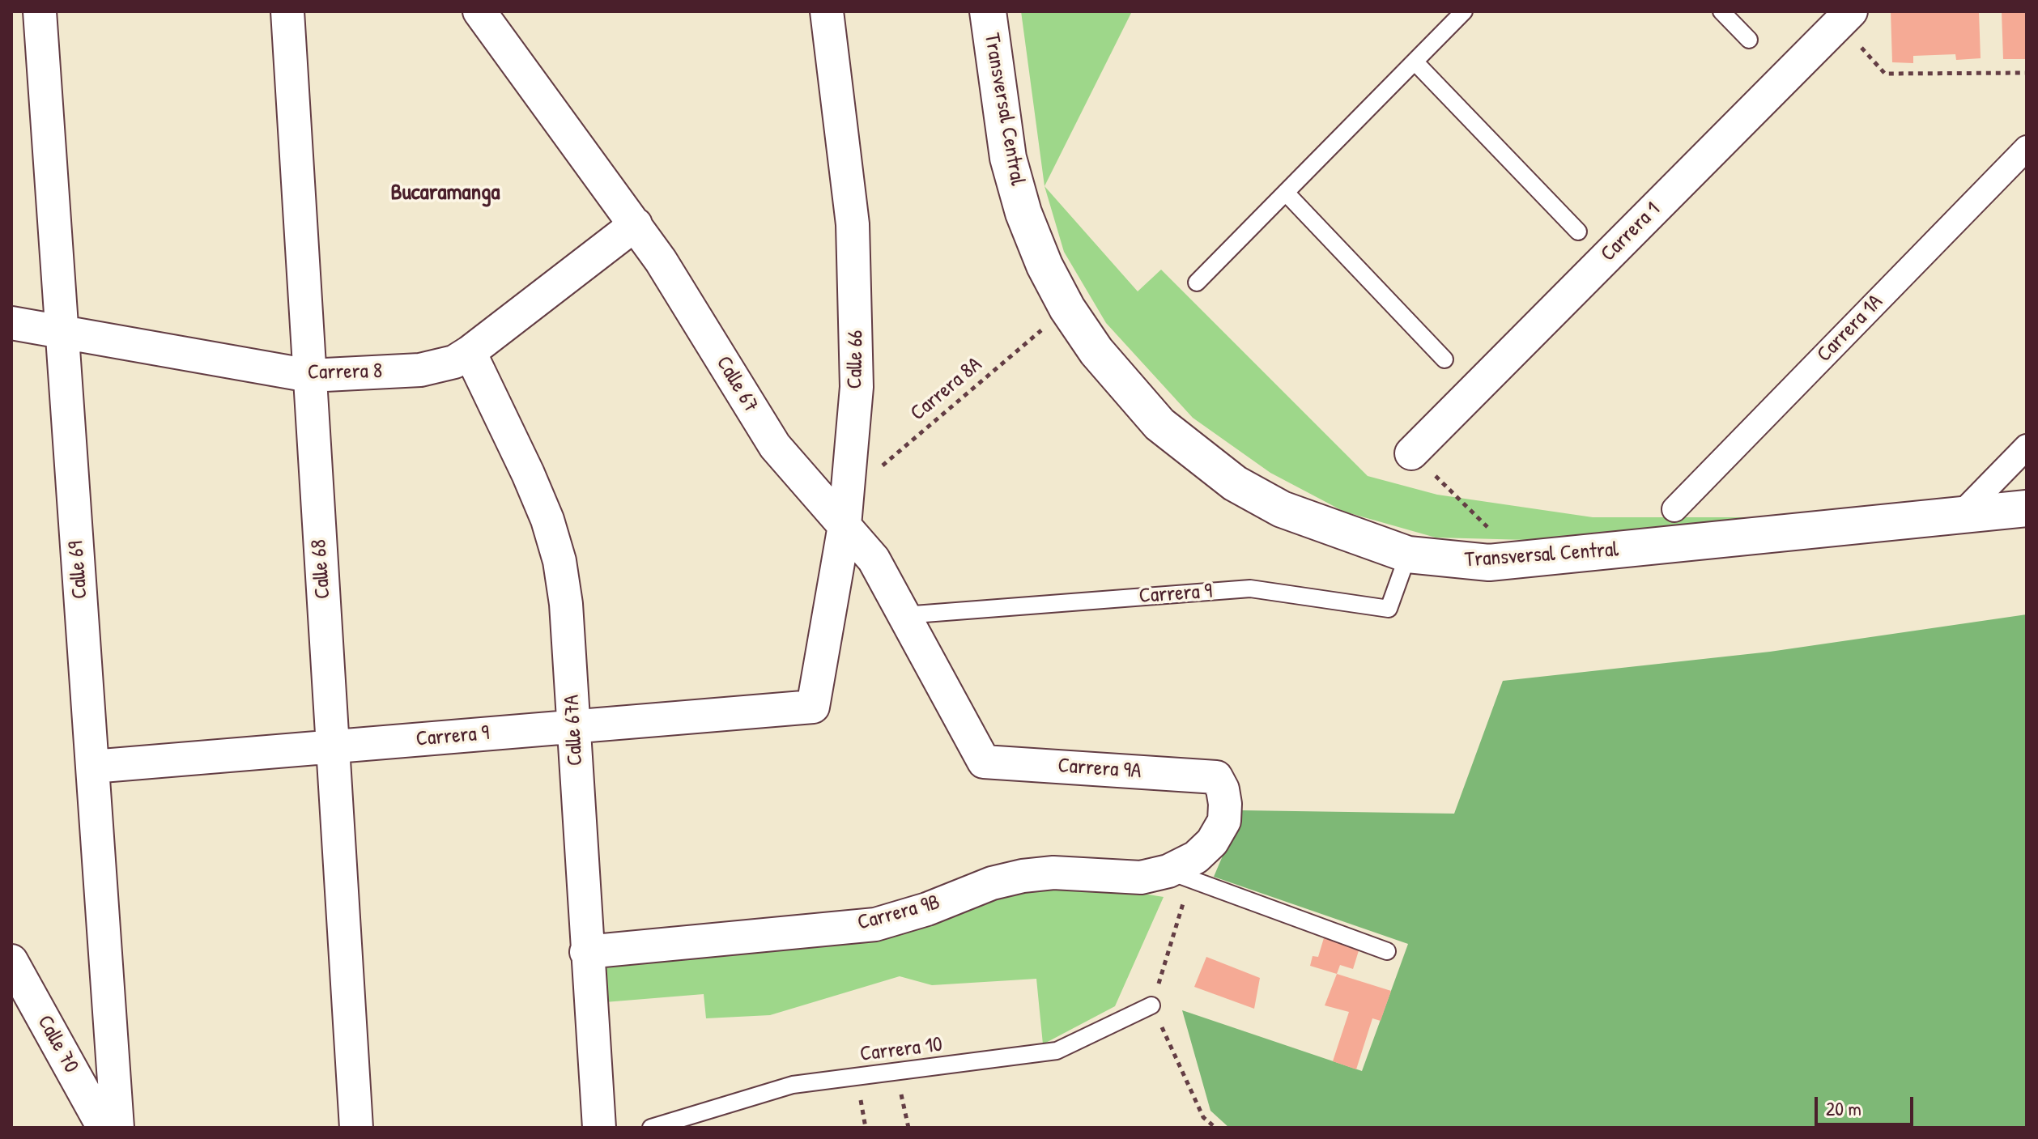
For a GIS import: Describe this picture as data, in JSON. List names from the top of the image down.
{
  "streets": {
    "main road": ["Transversal Central"],
    "street": [
      "Carrera 1",
      "Carrera 1A",
      "Calle 66",
      "Carrera 8",
      "Calle 67",
      "Calle 68",
      "Calle 69",
      "Carrera 9",
      "Calle 67A",
      "Carrera 9A",
      "Carrera 9B",
      "Calle 70"
    ],
    "lane": ["Carrera 10"],
    "path": ["Carrera 8A"]
  },
  "crossings": [
    ["Transversal Central", "Carrera 8A"],
    ["Transversal Central", "Carrera 9"],
    ["Calle 66", "Calle 67"],
    ["Calle 66", "Carrera 8A"],
    ["Calle 66", "Carrera 9"],
    ["Carrera 8", "Calle 67"],
    ["Carrera 8", "Calle 68"],
    ["Carrera 8", "Calle 69"],
    ["Carrera 8", "Calle 67A"],
    ["Calle 67", "Carrera 8A"],
    ["Calle 67", "Carrera 9"],
    ["Calle 67", "Carrera 9A"],
    ["Calle 68", "Carrera 9"],
    ["Calle 69", "Carrera 9"],
    ["Carrera 9", "Calle 67A"],
    ["Calle 67A", "Carrera 9B"],
    ["Carrera 9A", "Carrera 9B"]
  ],
  "districts": ["Bucaramanga"],
  "scale_bar": "20 m"
}
